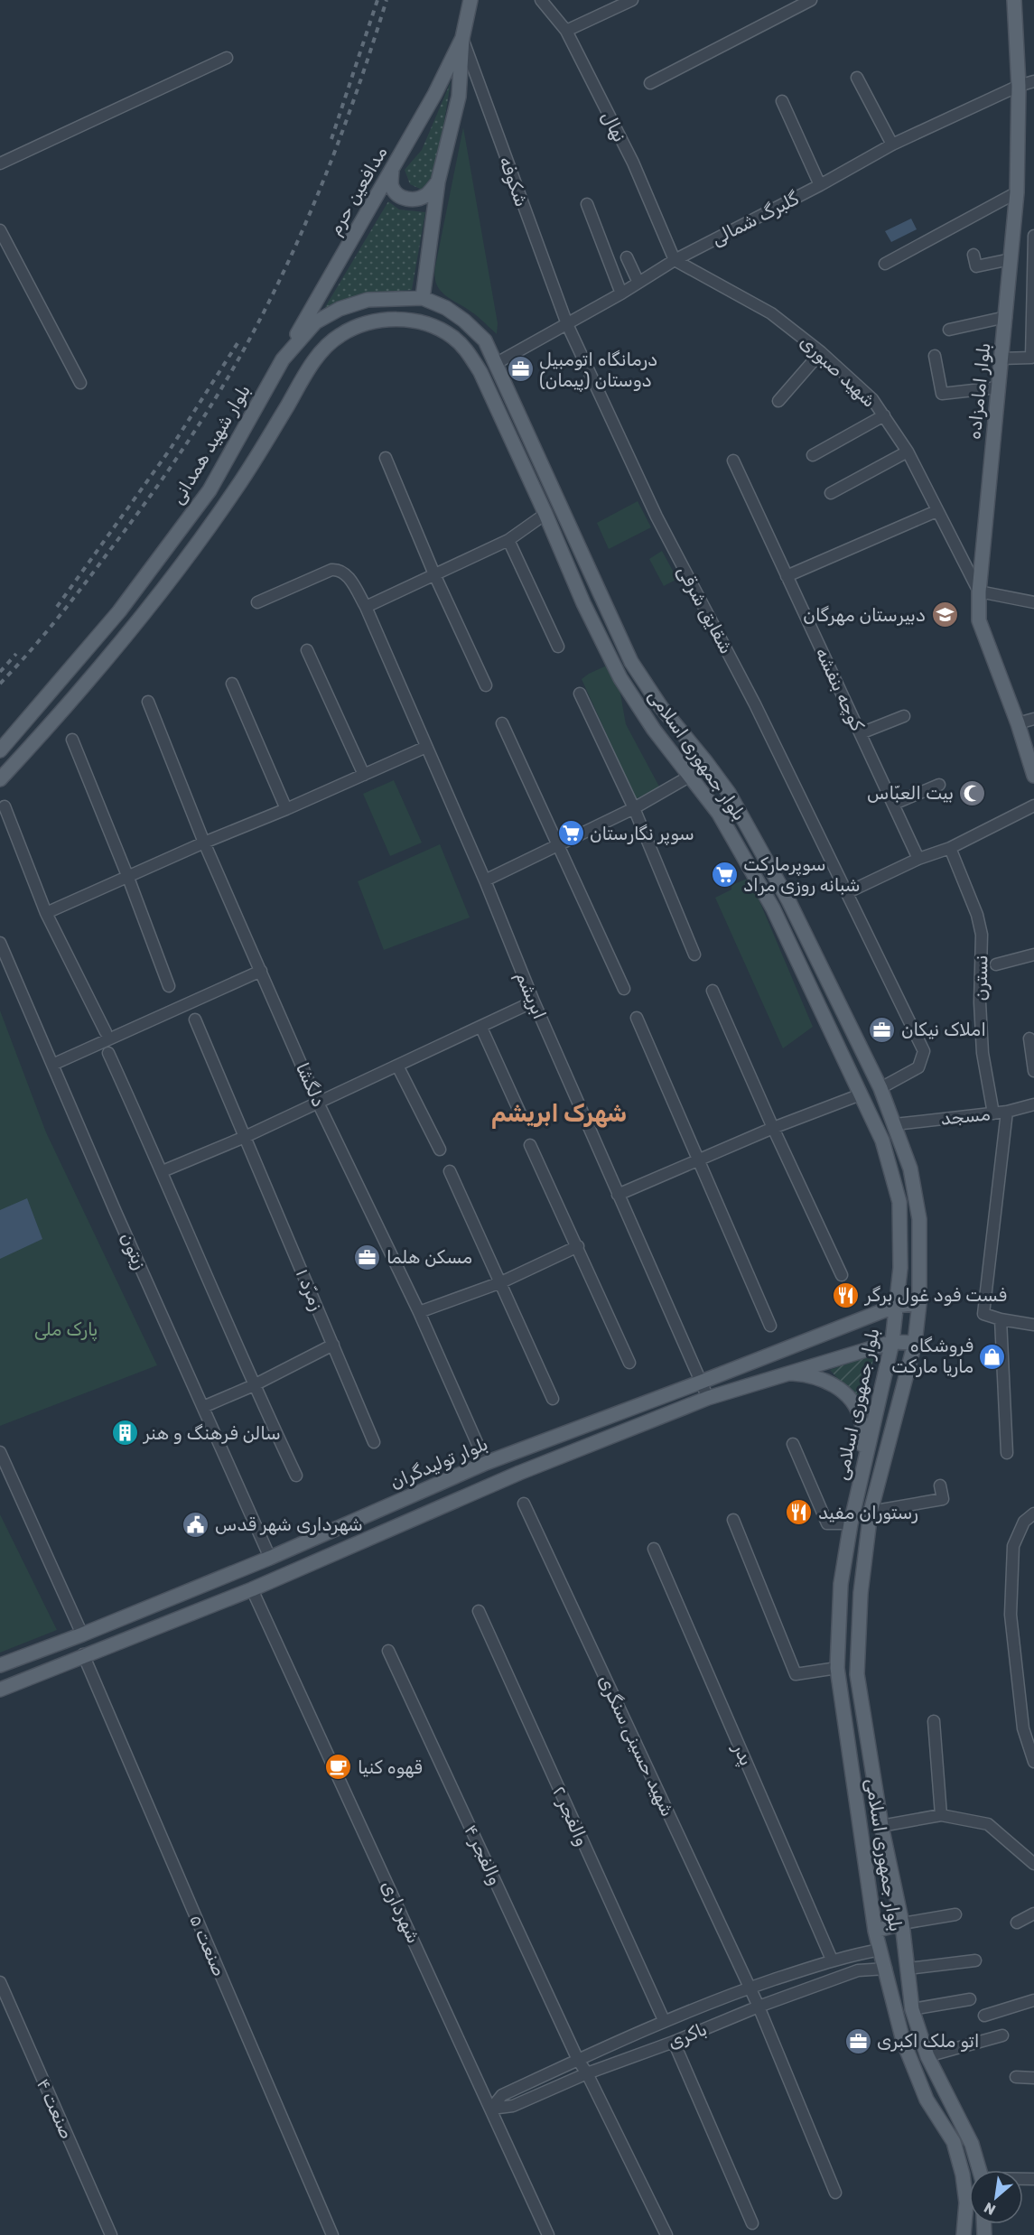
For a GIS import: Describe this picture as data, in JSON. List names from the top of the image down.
{
  "streets": {
    "main road": [
      "مدافعین حرم",
      "بلوار امامزاده",
      "بلوار شهید همدانی",
      "بلوار جمهوری اسلامی",
      "بلوار تولیدگران"
    ],
    "street": [
      "نهال",
      "شکوفه",
      "گلبرگ شمالی",
      "شهید صبوری",
      "شقایق شرقی",
      "کوچه بنفشه",
      "نسترن",
      "ابریشم",
      "دلگشا",
      "مسجد",
      "زیتون",
      "زمرّد ۱",
      "شهید حسینی سنگری",
      "پدر",
      "والفجر ۲",
      "والفجر ۴",
      "شهرداری",
      "صنعت ۵",
      "باکری",
      "صنعت ۴"
    ]
  },
  "crossings": [
    ["نهال", "گلبرگ شمالی"],
    ["نهال", "شهید صبوری"],
    ["شکوفه", "مدافعین حرم"],
    ["شکوفه", "گلبرگ شمالی"],
    ["شکوفه", "شقایق شرقی"],
    ["مدافعین حرم", "بلوار شهید همدانی"],
    ["گلبرگ شمالی", "شهید صبوری"],
    ["گلبرگ شمالی", "بلوار امامزاده"],
    ["گلبرگ شمالی", "بلوار شهید همدانی"],
    ["گلبرگ شمالی", "شقایق شرقی"],
    ["گلبرگ شمالی", "بلوار جمهوری اسلامی"],
    ["شهید صبوری", "بلوار امامزاده"],
    ["بلوار شهید همدانی", "بلوار جمهوری اسلامی"],
    ["شقایق شرقی", "بلوار جمهوری اسلامی"],
    ["بلوار جمهوری اسلامی", "مسجد"],
    ["بلوار جمهوری اسلامی", "بلوار تولیدگران"],
    ["بلوار جمهوری اسلامی", "باکری"],
    ["نسترن", "مسجد"],
    ["ابریشم", "بلوار تولیدگران"],
    ["دلگشا", "بلوار تولیدگران"],
    ["زیتون", "بلوار تولیدگران"],
    ["شهید حسینی سنگری", "باکری"],
    ["والفجر ۴", "باکری"],
    ["شهرداری", "باکری"]
  ],
  "districts": ["شهرک ابریشم"],
  "parks": ["پارک ملی"],
  "places": {
    "office": [
      "درمانگاه اتومبیل دوستان (پیمان)",
      "املاک نیکان",
      "مسکن هلما",
      "اتو ملک اکبری"
    ],
    "school or university": ["دبیرستان مهرگان"],
    "mosque": ["بیت العبّاس"],
    "supermarket": ["سوپر نگارستان", "سوپرمارکت شبانه روزی مراد"],
    "restaurant": ["فست فود غول برگر", "رستوران مفید"],
    "shop": ["فروشگاه ماریا مارکت"],
    "building": ["سالن فرهنگ و هنر"],
    "public building": ["شهرداری شهر قدس"],
    "cafe": ["قهوه کنیا"]
  },
  "north": "bottom left"
}
